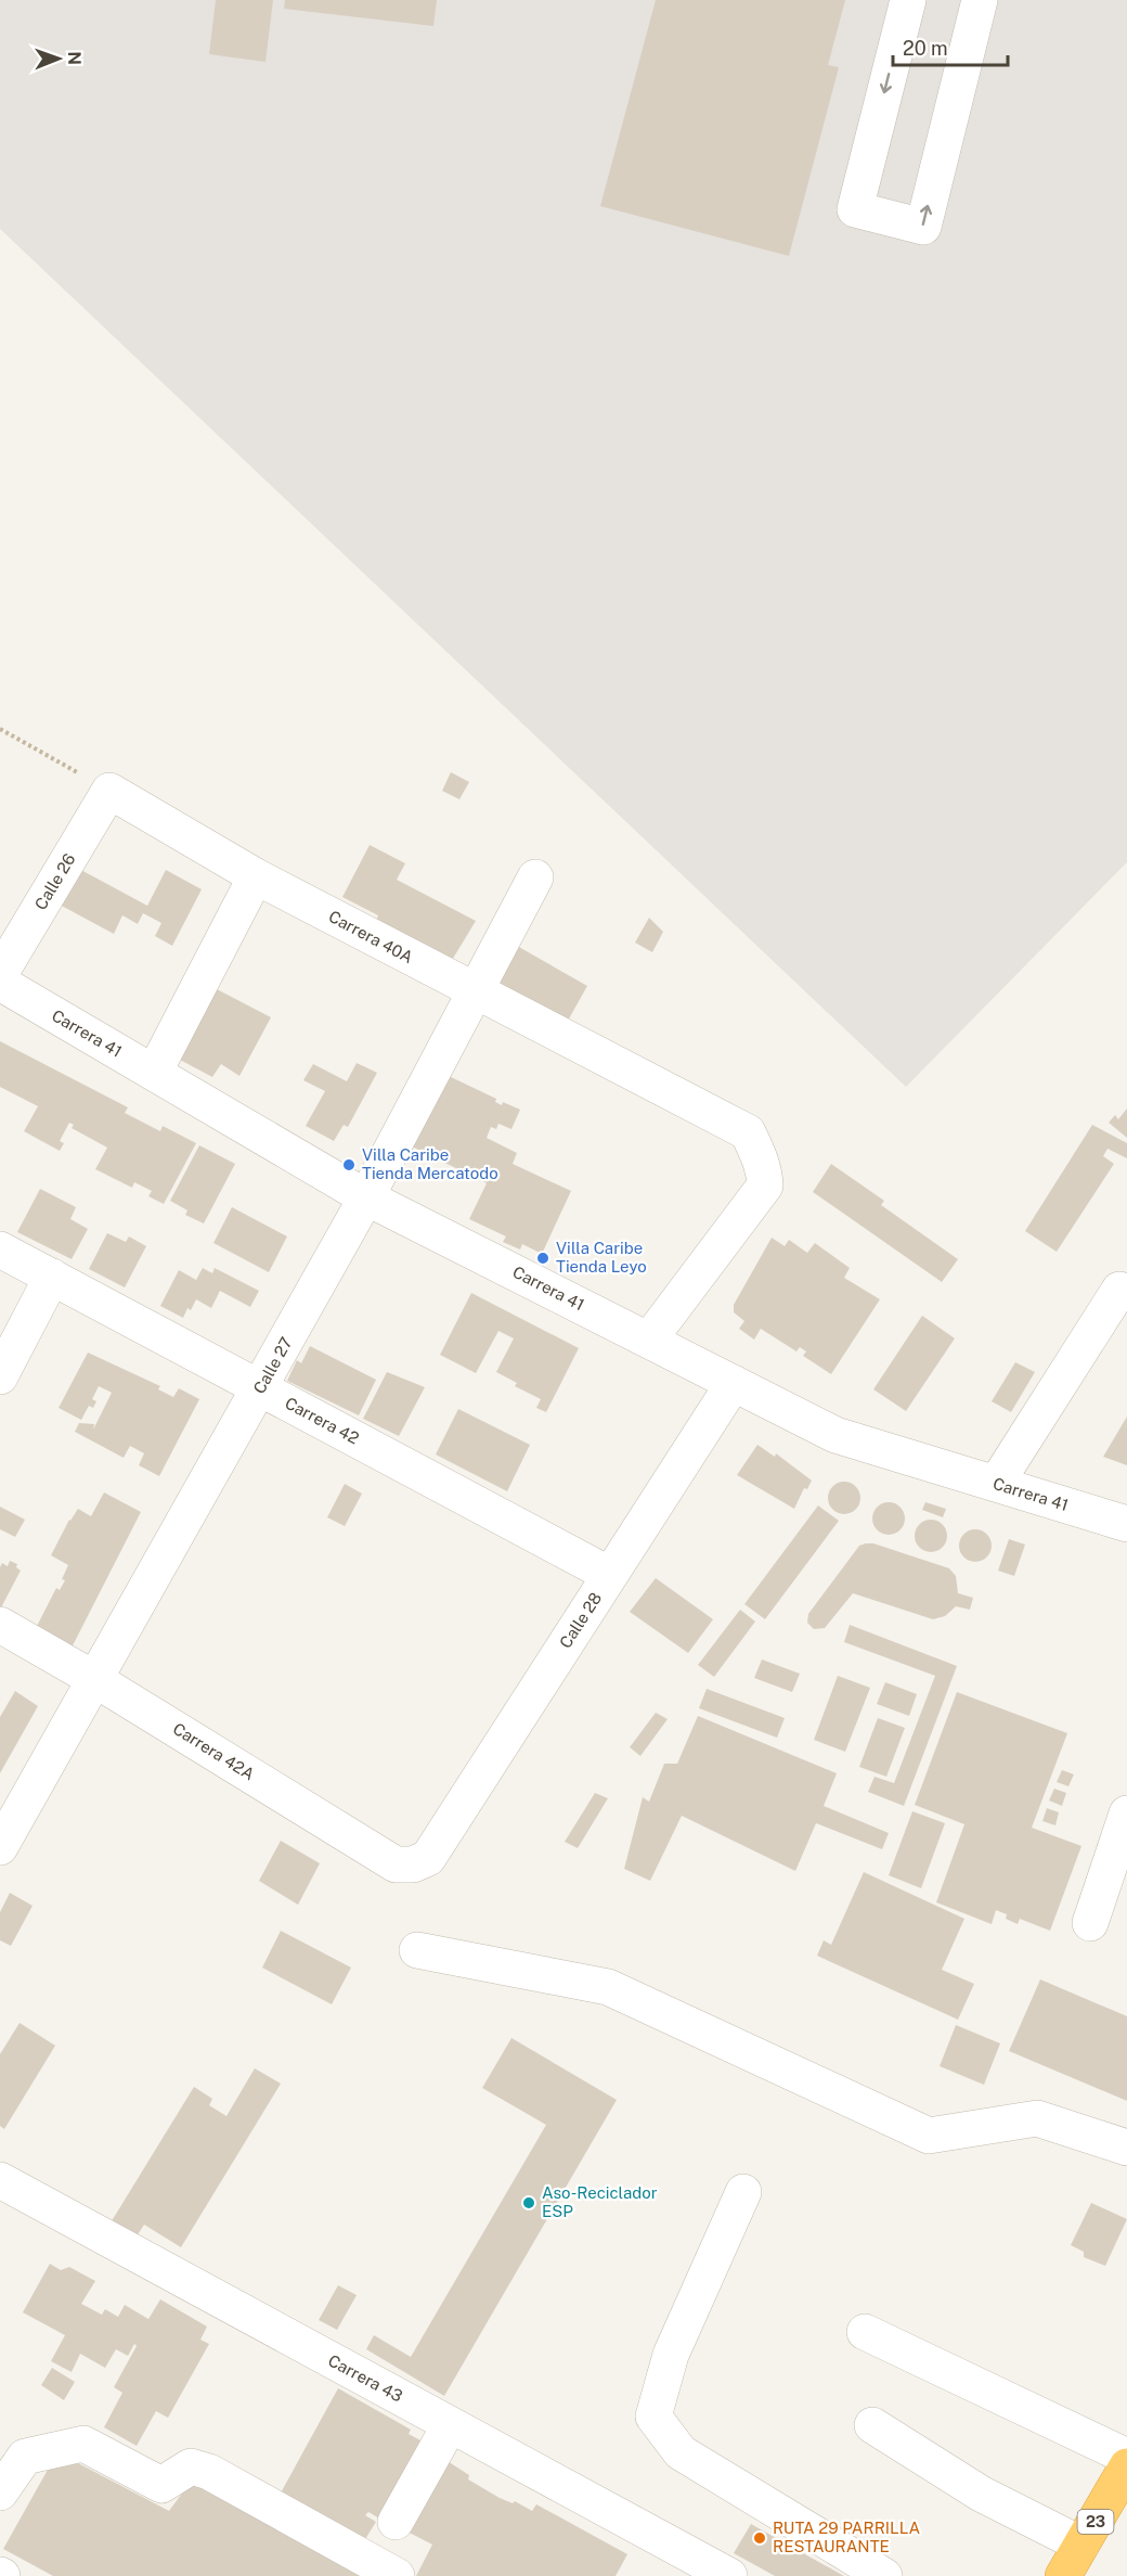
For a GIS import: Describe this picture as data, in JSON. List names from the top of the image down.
{
  "streets": {
    "highway": ["23"],
    "street": [
      "Calle 26",
      "Carrera 40A",
      "Carrera 41",
      "Calle 27",
      "Carrera 42",
      "Calle 28",
      "Carrera 42A",
      "Carrera 43"
    ]
  },
  "crossings": [
    ["Calle 26", "Carrera 40A"],
    ["Carrera 40A", "Carrera 41"],
    ["Carrera 40A", "Calle 27"],
    ["Carrera 41", "Calle 27"],
    ["Carrera 41", "Calle 28"],
    ["Calle 27", "Carrera 42"],
    ["Calle 27", "Carrera 42A"],
    ["Carrera 42", "Calle 28"],
    ["Calle 28", "Carrera 42A"]
  ],
  "places": [
    "Villa Caribe Tienda Mercatodo",
    "Villa Caribe Tienda Leyo",
    "Aso-Reciclador ESP",
    "RUTA 29 PARRILLA RESTAURANTE"
  ],
  "scale_bar": "20 m",
  "north": "right"
}
